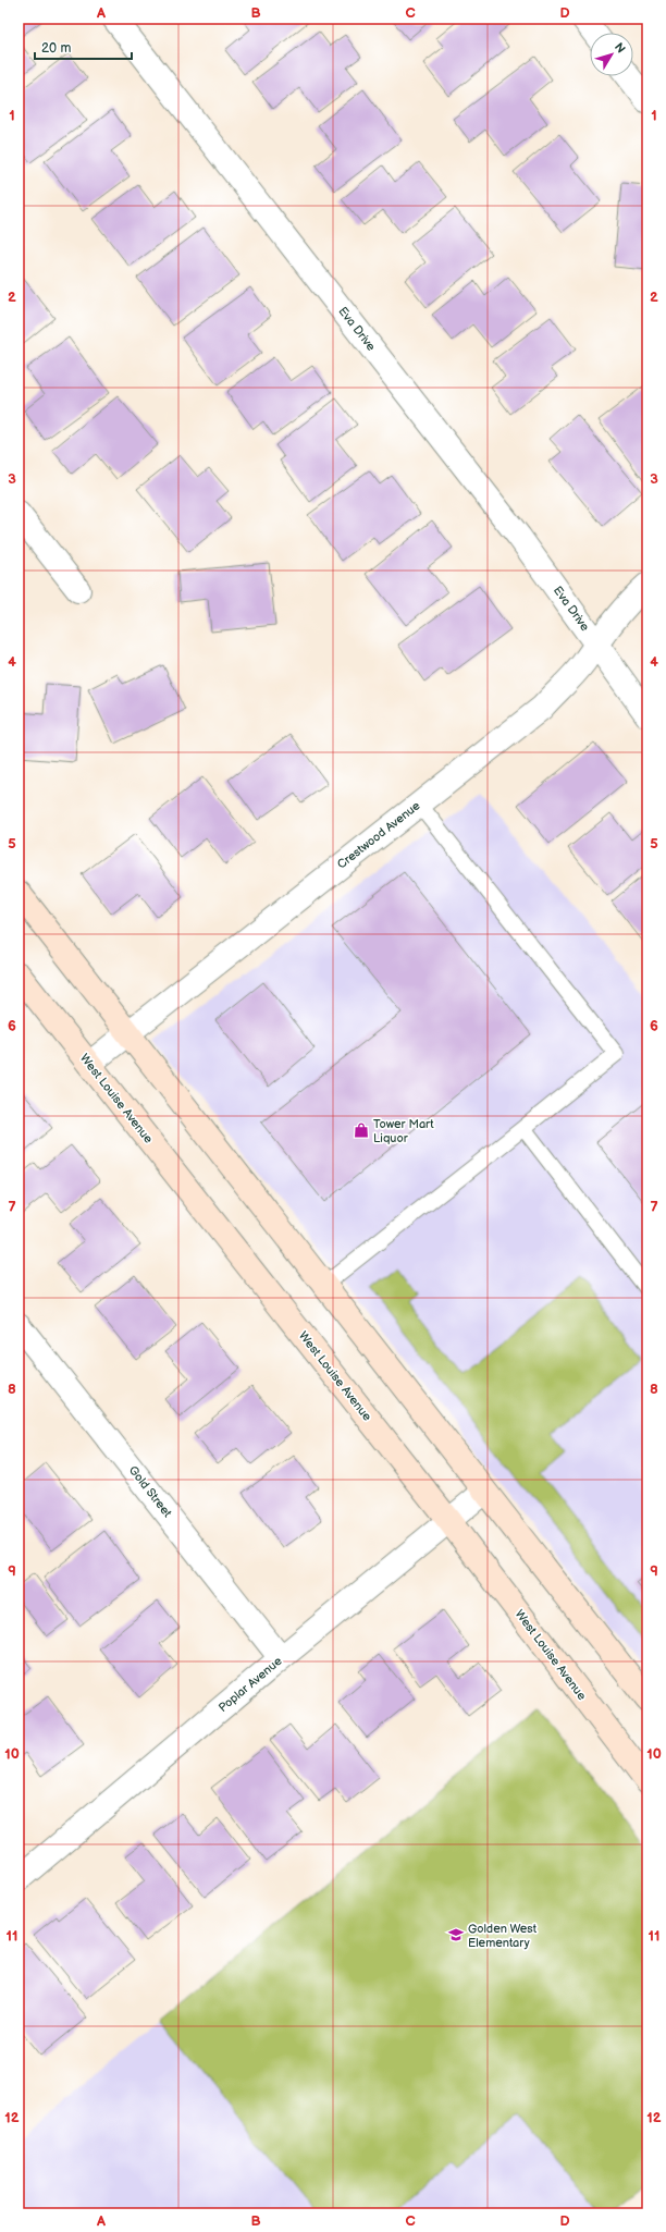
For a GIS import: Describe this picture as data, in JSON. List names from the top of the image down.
{
  "streets": {
    "main road": ["West Louise Avenue"],
    "street": [
      "Eva Drive",
      "Crestwood Avenue",
      "Gold Street",
      "Poplar Avenue"
    ]
  },
  "crossings": [
    ["Eva Drive", "Crestwood Avenue"],
    ["Crestwood Avenue", "West Louise Avenue"],
    ["West Louise Avenue", "Poplar Avenue"],
    ["Gold Street", "Poplar Avenue"]
  ],
  "places": {
    "shop": ["Tower Mart Liquor"],
    "school or university": ["Golden West Elementary"]
  },
  "scale_bar": "20 m",
  "north": "top right",
  "grid": {
    "columns": [
      "A",
      "B",
      "C",
      "D"
    ],
    "rows": [
      "1",
      "2",
      "3",
      "4",
      "5",
      "6",
      "7",
      "8",
      "9",
      "10",
      "11",
      "12"
    ]
  }
}
